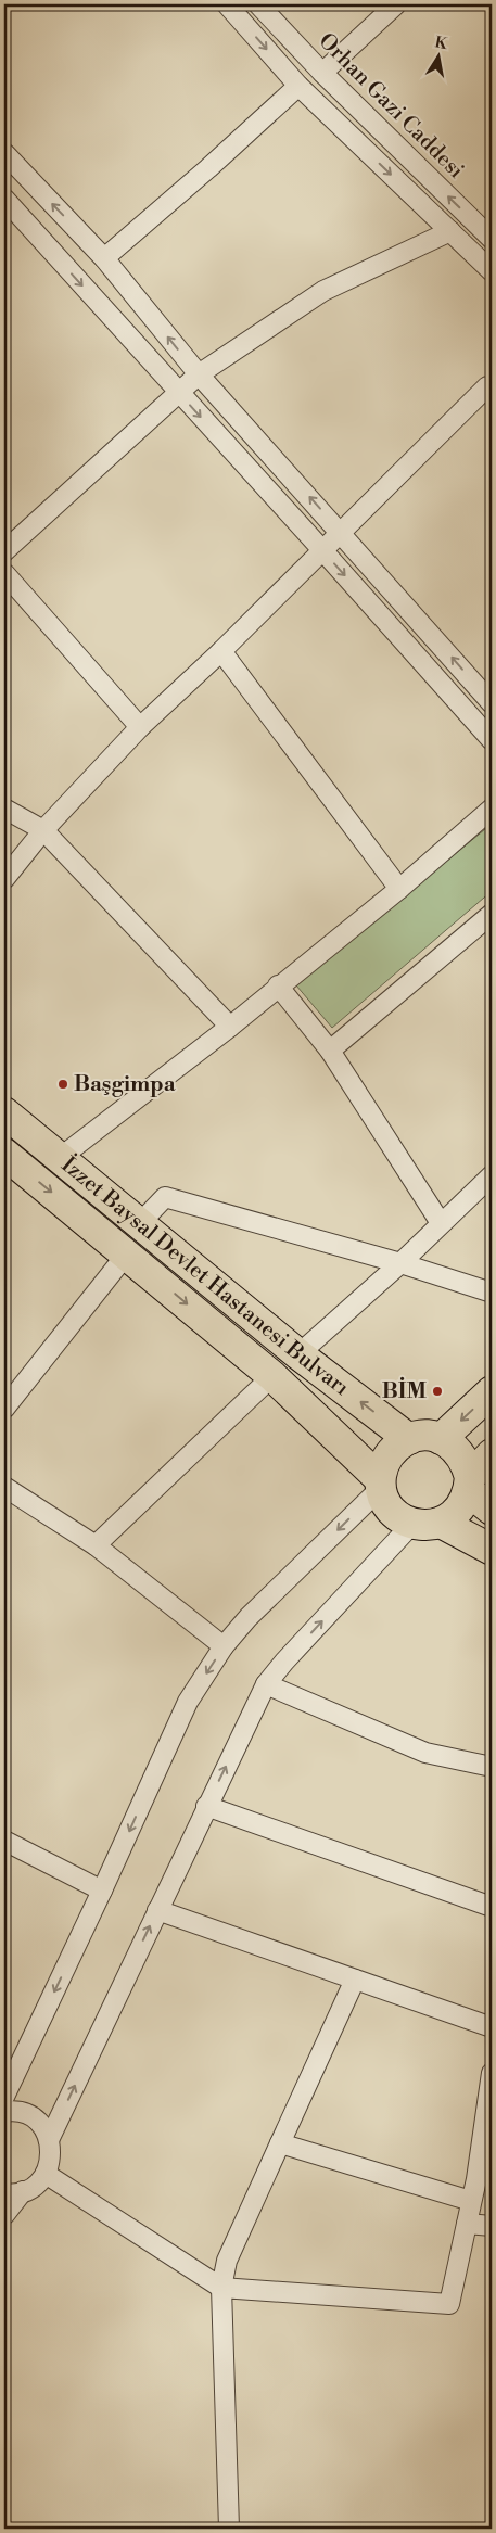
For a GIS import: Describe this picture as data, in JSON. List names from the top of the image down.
{
  "streets": {
    "main road": ["İzzet Baysal Devlet Hastanesi Bulvarı"],
    "street": ["Orhan Gazi Caddesi"]
  },
  "places": ["Başgimpa", "BİM"],
  "north": "top"
}
